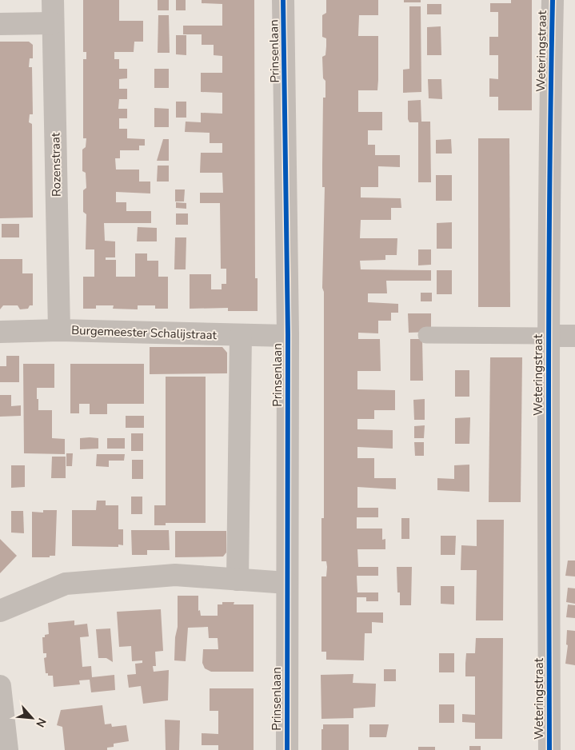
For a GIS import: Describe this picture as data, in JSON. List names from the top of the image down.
{
  "streets": {
    "street": [
      "Prinsenlaan",
      "Weteringstraat",
      "Rozenstraat",
      "Burgemeester Schalijstraat"
    ]
  },
  "crossings": [
    ["Prinsenlaan", "Burgemeester Schalijstraat"],
    ["Rozenstraat", "Burgemeester Schalijstraat"]
  ],
  "north": "bottom right"
}
